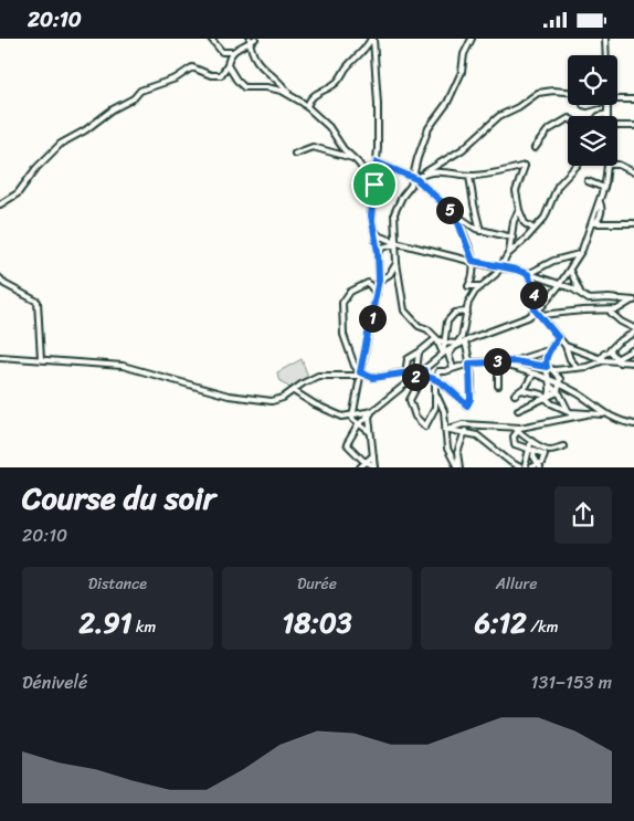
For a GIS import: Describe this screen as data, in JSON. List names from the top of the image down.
{
  "page": {
    "status": "20:10",
    "pins": [
      "5",
      "4",
      "1",
      "3",
      "2"
    ],
    "heading": ["Course du soir", "20:10"],
    "stats": [
      ["Distance", "2.91 km"],
      ["Durée", "18:03"],
      ["Allure", "6:12 /km"]
    ],
    "chart": ["Dénivelé", "131–153 m"]
  }
}
